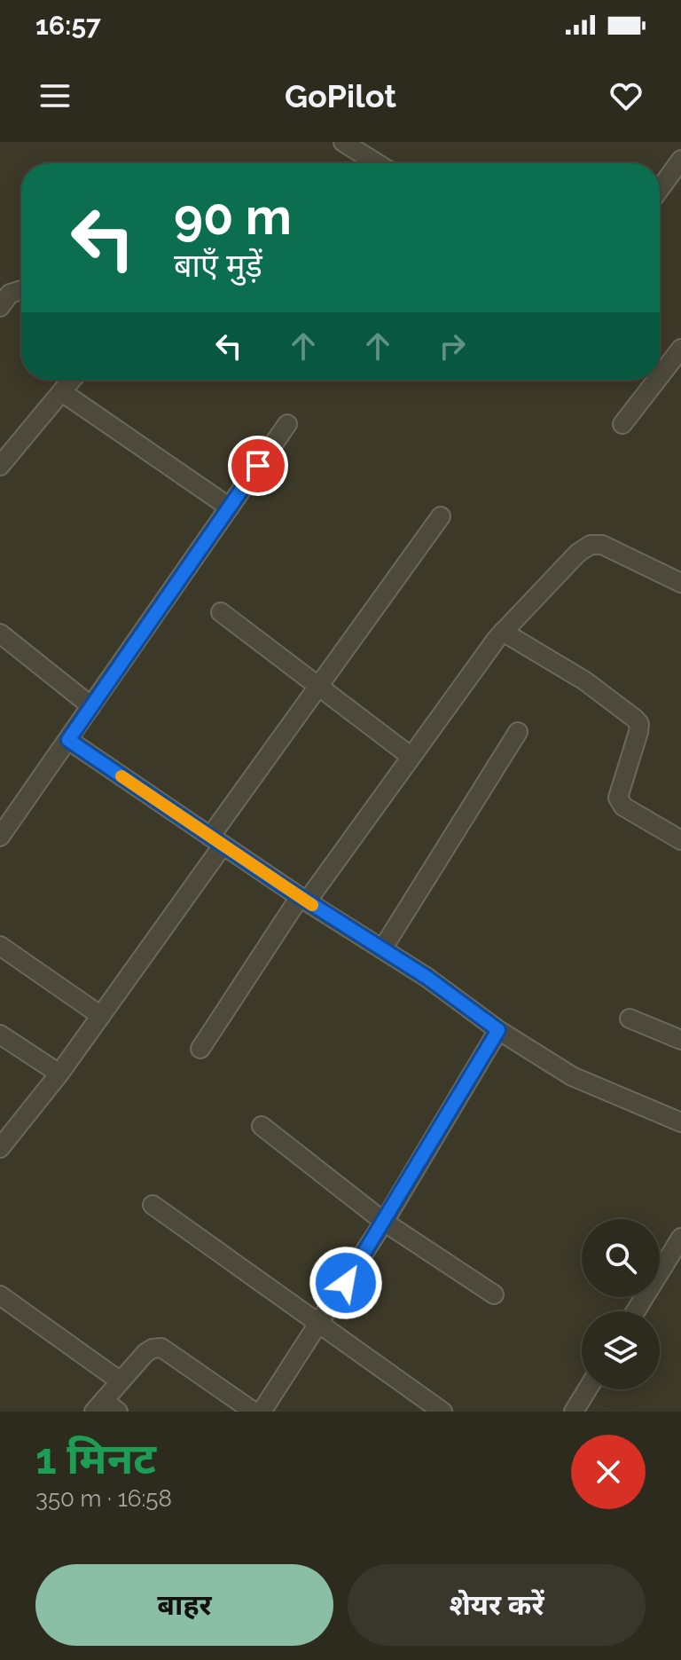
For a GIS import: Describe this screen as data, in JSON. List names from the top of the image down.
{
  "page": {
    "status": "16:57",
    "header": "GoPilot",
    "turn": ["90 m", "बाएँ मुड़ें"],
    "heading": ["1 मिनट", "350 m · 16:58"],
    "buttons": ["बाहर", "शेयर करें"]
  }
}
